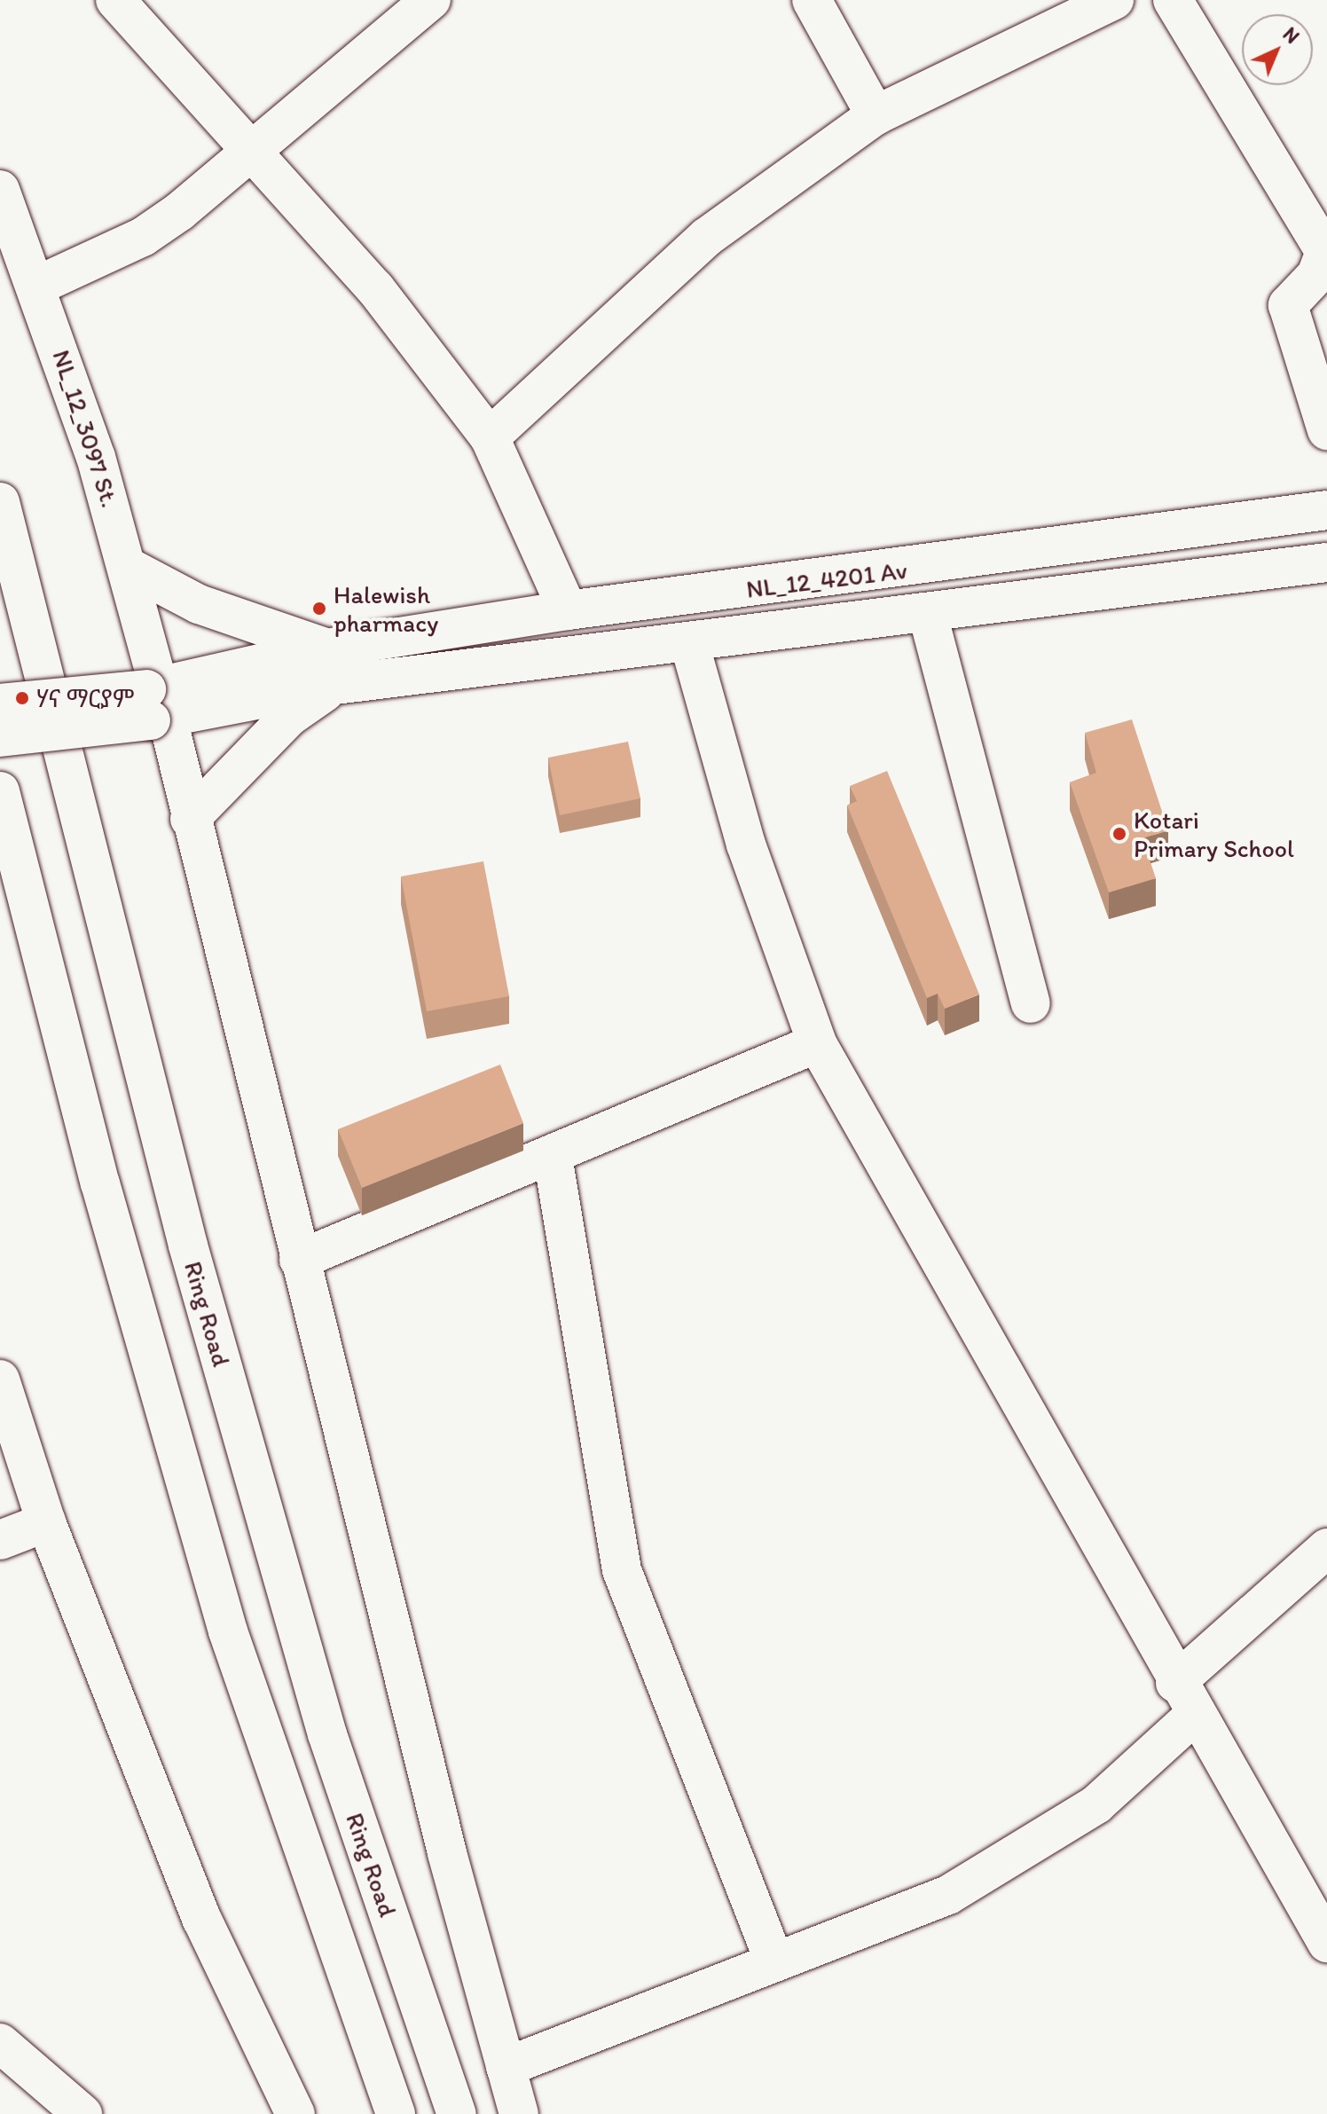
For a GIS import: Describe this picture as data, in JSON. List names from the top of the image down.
{
  "streets": {
    "main road": ["NL_12_3097 St.", "NL_12_4201 Av", "Ring Road"]
  },
  "places": ["Halewish pharmacy", "ሃና ማርያም", "Kotari Primary School"],
  "north": "top right"
}
